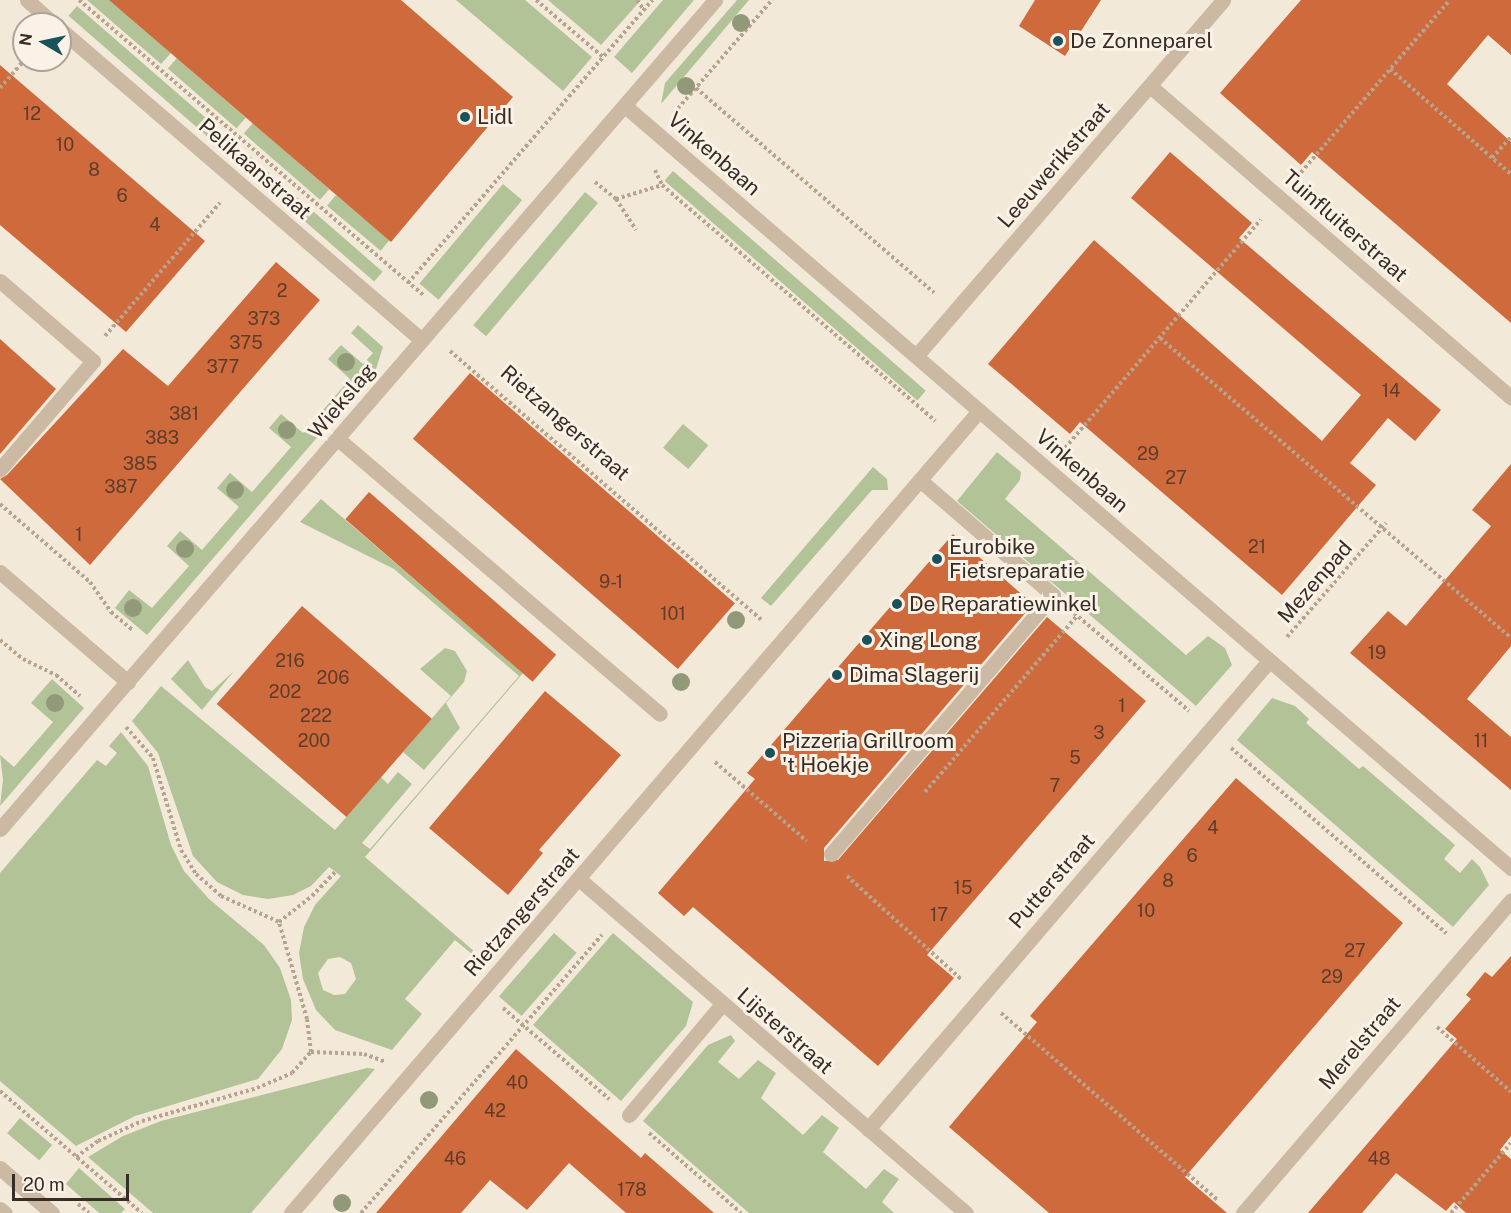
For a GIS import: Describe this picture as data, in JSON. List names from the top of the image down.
{
  "streets": {
    "street": [
      "Vinkenbaan",
      "Leeuwerikstraat",
      "Pelikaanstraat",
      "Tuinfluiterstraat",
      "Wiekslag",
      "Rietzangerstraat",
      "Putterstraat",
      "Lijsterstraat",
      "Merelstraat"
    ],
    "path": ["Mezenpad"]
  },
  "crossings": [
    ["Vinkenbaan", "Leeuwerikstraat"],
    ["Vinkenbaan", "Wiekslag"],
    ["Vinkenbaan", "Rietzangerstraat"],
    ["Vinkenbaan", "Mezenpad"],
    ["Vinkenbaan", "Putterstraat"],
    ["Leeuwerikstraat", "Tuinfluiterstraat"],
    ["Pelikaanstraat", "Wiekslag"],
    ["Pelikaanstraat", "Rietzangerstraat"],
    ["Wiekslag", "Rietzangerstraat"],
    ["Rietzangerstraat", "Lijsterstraat"],
    ["Mezenpad", "Putterstraat"],
    ["Putterstraat", "Lijsterstraat"]
  ],
  "places": [
    "De Zonneparel",
    "Lidl",
    "Eurobike Fietsreparatie",
    "De Reparatiewinkel",
    "Xing Long",
    "Dima Slagerij",
    "Pizzeria Grillroom 't Hoekje"
  ],
  "house_numbers": [
    "12",
    "10",
    "8",
    "6",
    "4",
    "2",
    "373",
    "375",
    "377",
    "14",
    "381",
    "383",
    "29",
    "385",
    "27",
    "387",
    "1",
    "21",
    "9-1",
    "101",
    "19",
    "216",
    "206",
    "202",
    "1",
    "222",
    "3",
    "200",
    "11",
    "5",
    "7",
    "4",
    "6",
    "8",
    "15",
    "10",
    "17",
    "27",
    "29",
    "40",
    "42",
    "46",
    "48",
    "178"
  ],
  "scale_bar": "20 m",
  "north": "left"
}
